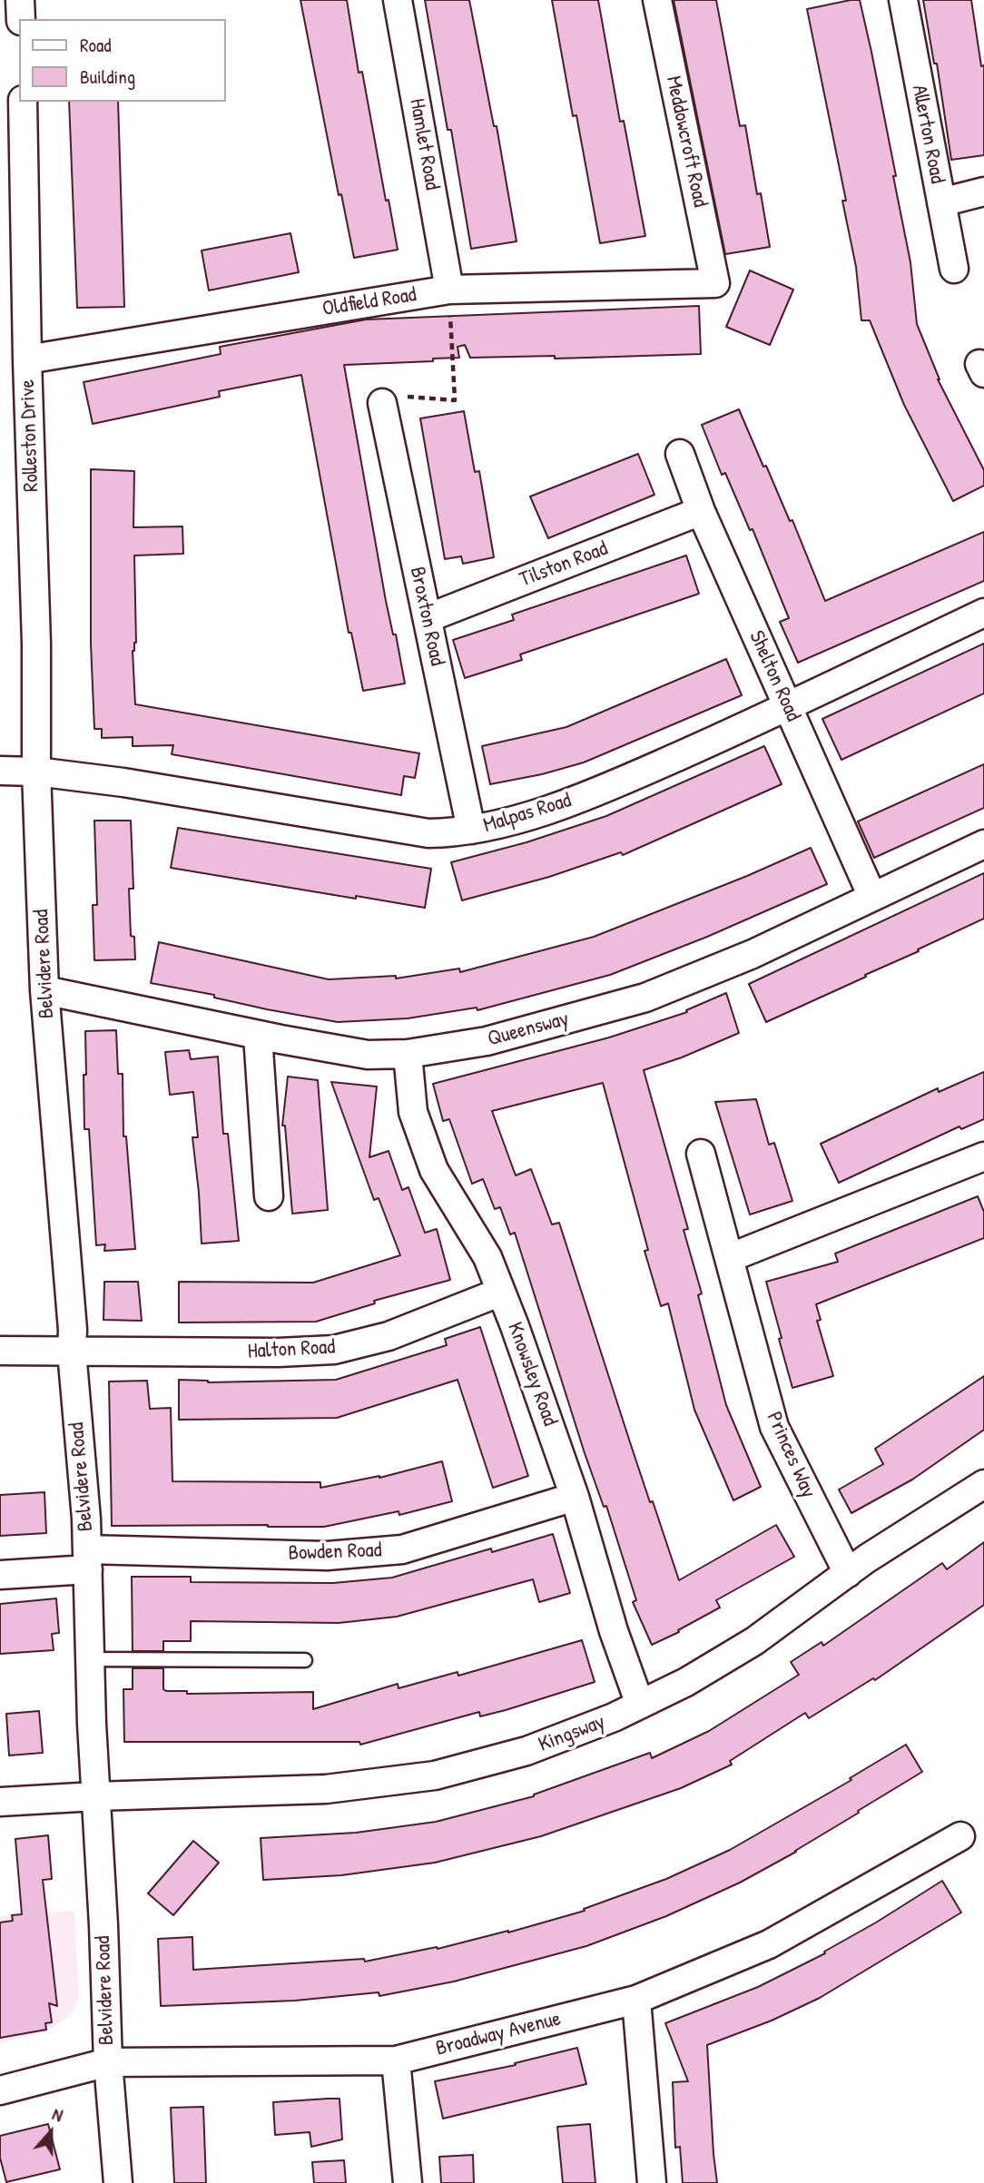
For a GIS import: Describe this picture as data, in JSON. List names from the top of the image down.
{
  "streets": {
    "street": [
      "Allerton Road",
      "Meddowcroft Road",
      "Hamlet Road",
      "Oldfield Road",
      "Rolleston Drive",
      "Tilston Road",
      "Broxton Road",
      "Shelton Road",
      "Malpas Road",
      "Belvidere Road",
      "Queensway",
      "Halton Road",
      "Knowsley Road",
      "Princes Way",
      "Bowden Road",
      "Kingsway",
      "Broadway Avenue"
    ]
  },
  "crossings": [
    ["Meddowcroft Road", "Oldfield Road"],
    ["Hamlet Road", "Oldfield Road"],
    ["Oldfield Road", "Rolleston Drive"],
    ["Rolleston Drive", "Malpas Road"],
    ["Rolleston Drive", "Belvidere Road"],
    ["Tilston Road", "Broxton Road"],
    ["Tilston Road", "Shelton Road"],
    ["Broxton Road", "Malpas Road"],
    ["Shelton Road", "Malpas Road"],
    ["Shelton Road", "Queensway"],
    ["Malpas Road", "Belvidere Road"],
    ["Belvidere Road", "Queensway"],
    ["Belvidere Road", "Halton Road"],
    ["Belvidere Road", "Bowden Road"],
    ["Belvidere Road", "Kingsway"],
    ["Belvidere Road", "Broadway Avenue"],
    ["Queensway", "Knowsley Road"],
    ["Halton Road", "Knowsley Road"],
    ["Knowsley Road", "Bowden Road"],
    ["Knowsley Road", "Kingsway"],
    ["Princes Way", "Kingsway"]
  ],
  "legend": ["Road", "Building"],
  "north": "top"
}
